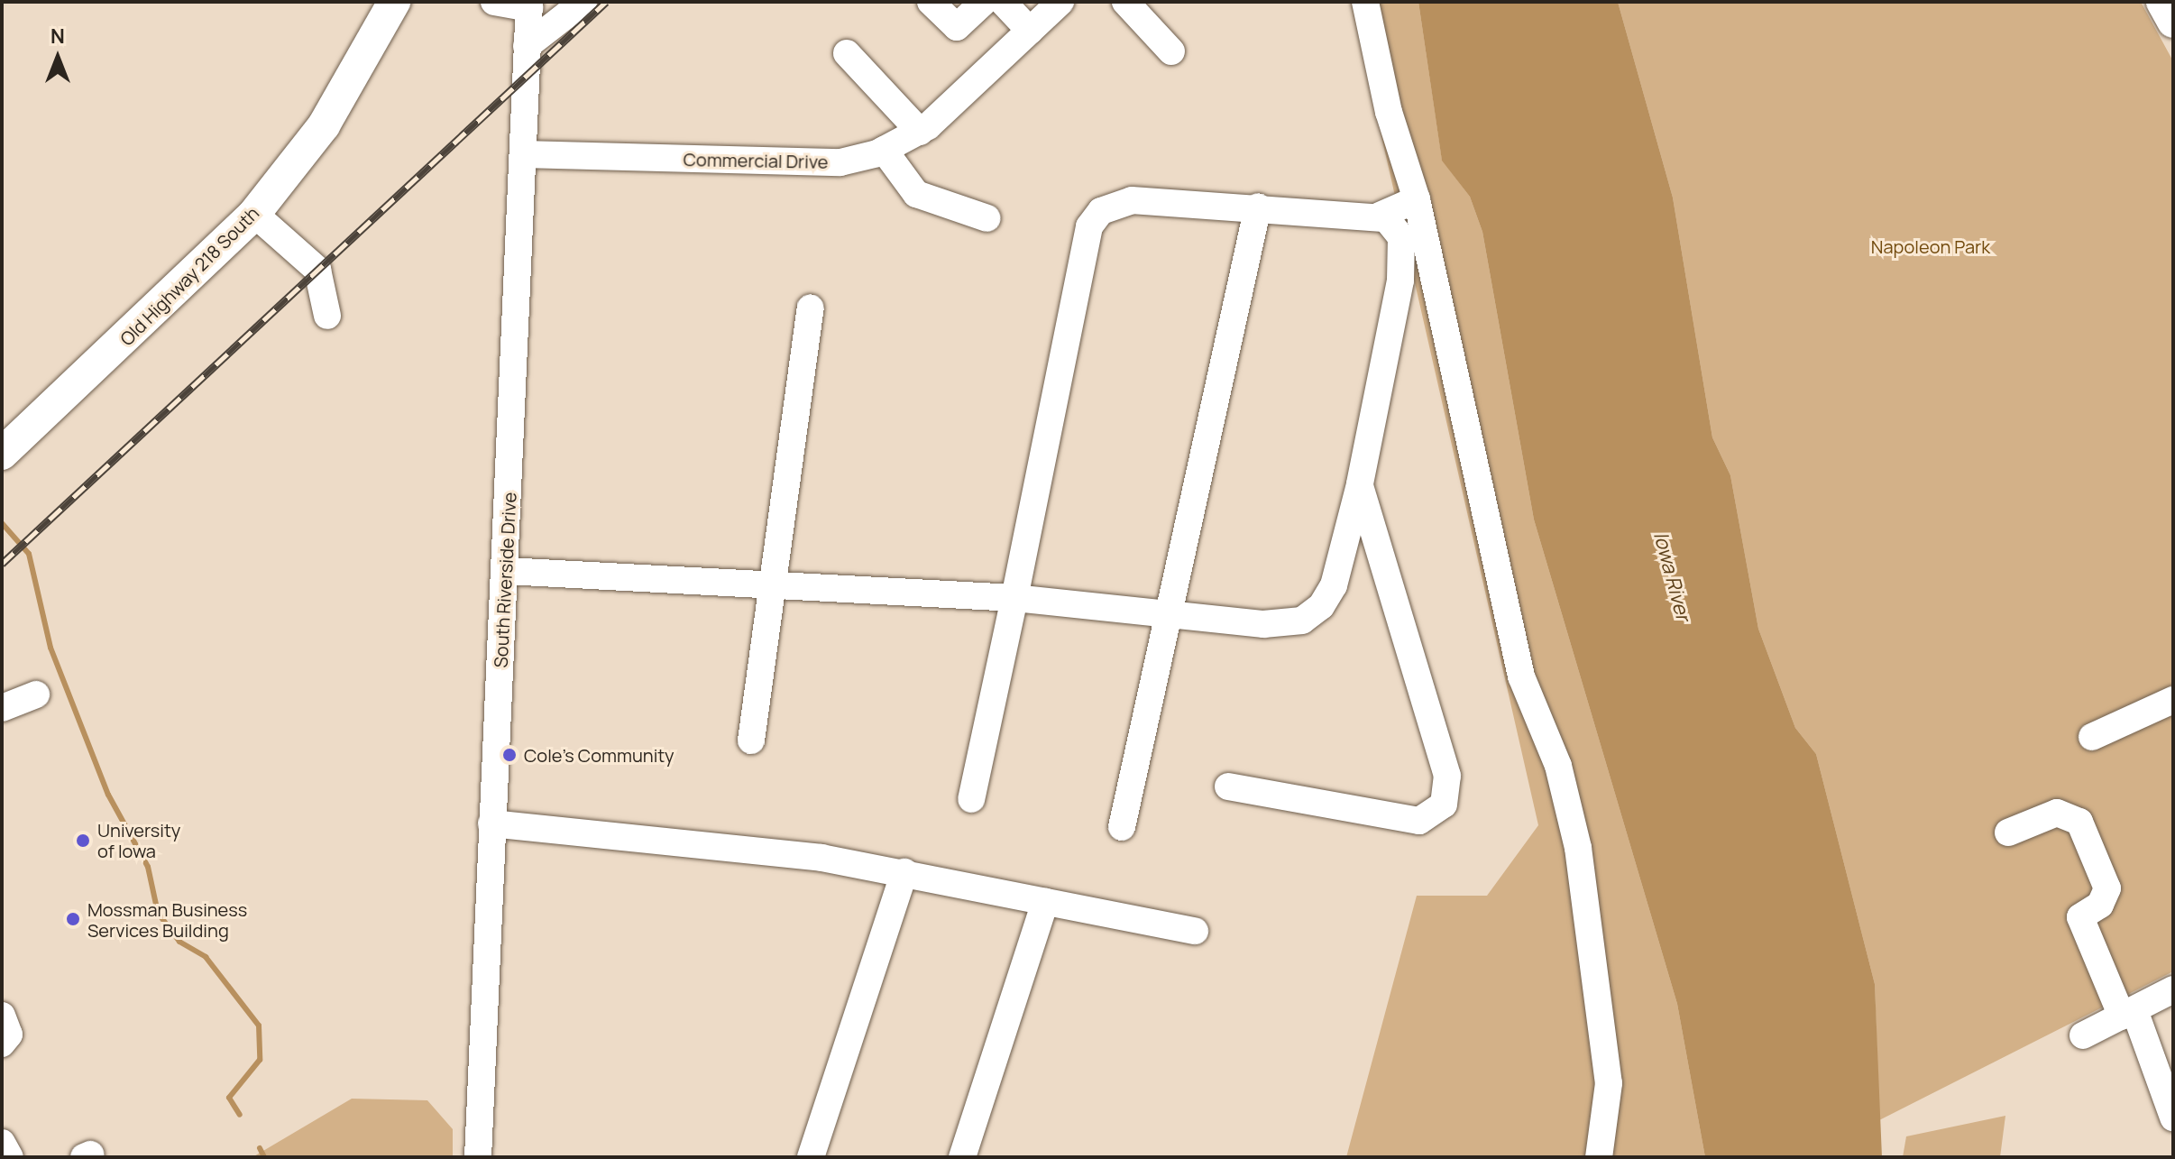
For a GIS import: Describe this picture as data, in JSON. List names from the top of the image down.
{
  "streets": {
    "main road": ["Old Highway 218 South"],
    "street": ["Commercial Drive", "South Riverside Drive"]
  },
  "crossings": [
    ["Commercial Drive", "South Riverside Drive"]
  ],
  "water": ["Iowa River"],
  "parks": ["Napoleon Park"],
  "places": ["Cole's Community", "University of Iowa", "Mossman Business Services Building"],
  "north": "top"
}
